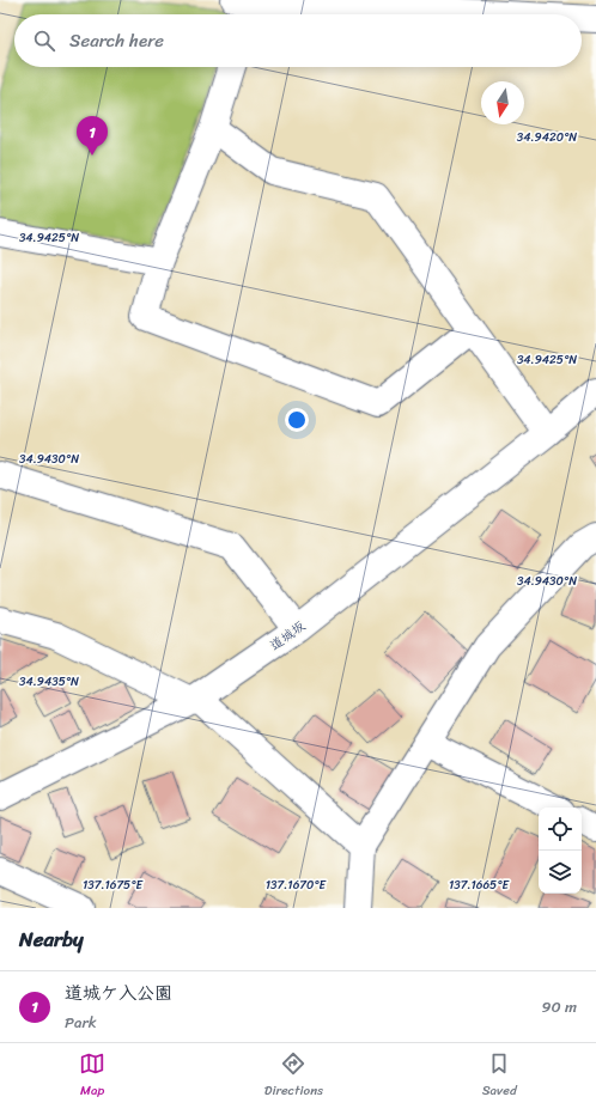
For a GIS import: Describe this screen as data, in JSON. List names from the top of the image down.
{
  "streets": {
    "street": ["道城坂"]
  },
  "north": "bottom",
  "page": {
    "search": "Search here",
    "pins": "1",
    "heading": "Nearby",
    "list": [
      {
        "mark": "1",
        "name": "道城ケ入公園",
        "note": "Park",
        "value": "90 m"
      }
    ],
    "nav": ["Map", "Directions", "Saved"]
  },
  "coordinates": [
    "34.9420°N",
    "34.9425°N",
    "34.9430°N",
    "34.9435°N",
    "137.1675°E",
    "137.1670°E",
    "137.1665°E"
  ]
}
